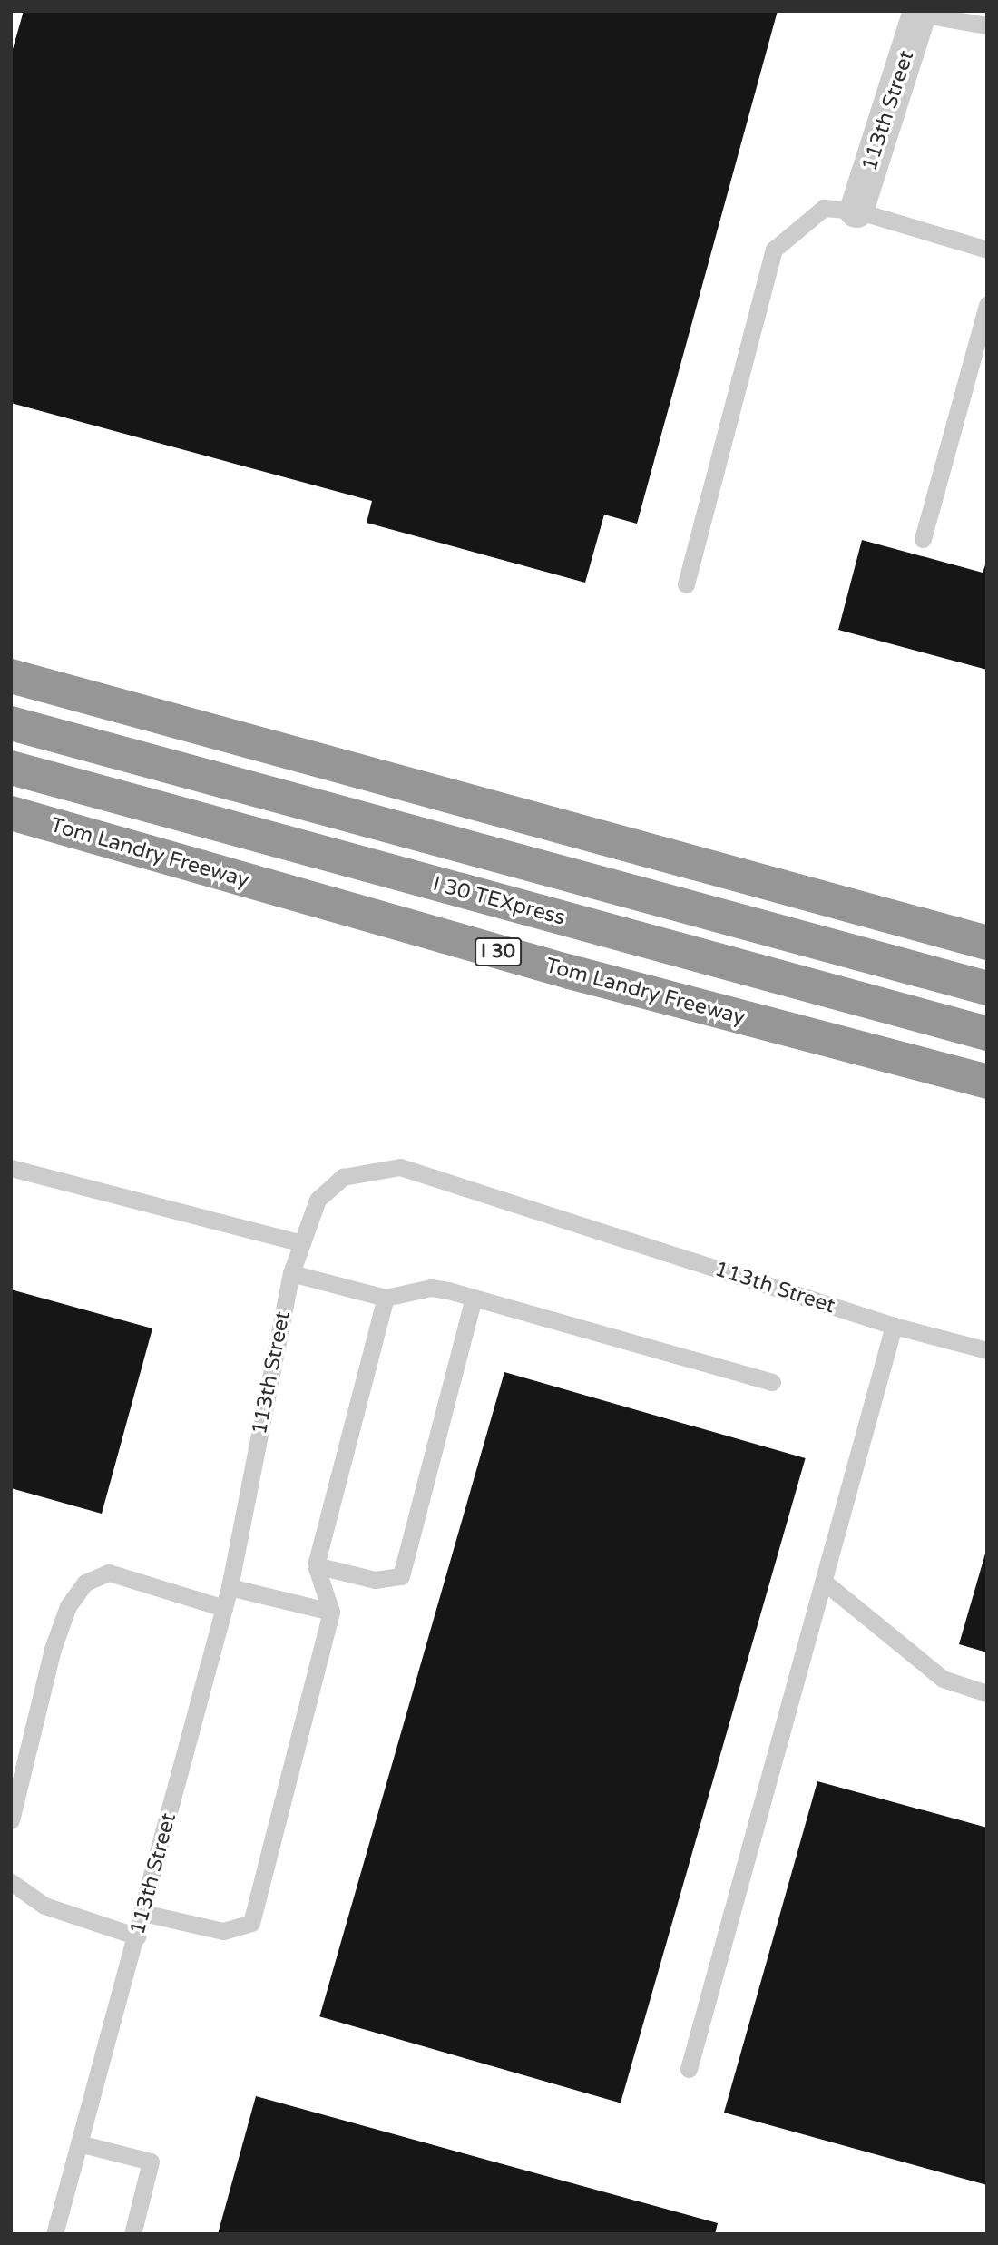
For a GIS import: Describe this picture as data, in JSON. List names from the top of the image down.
{
  "streets": {
    "highway": ["Tom Landry Freeway", "I 30 TEXpress", "I 30"],
    "street": ["113th Street"]
  }
}
